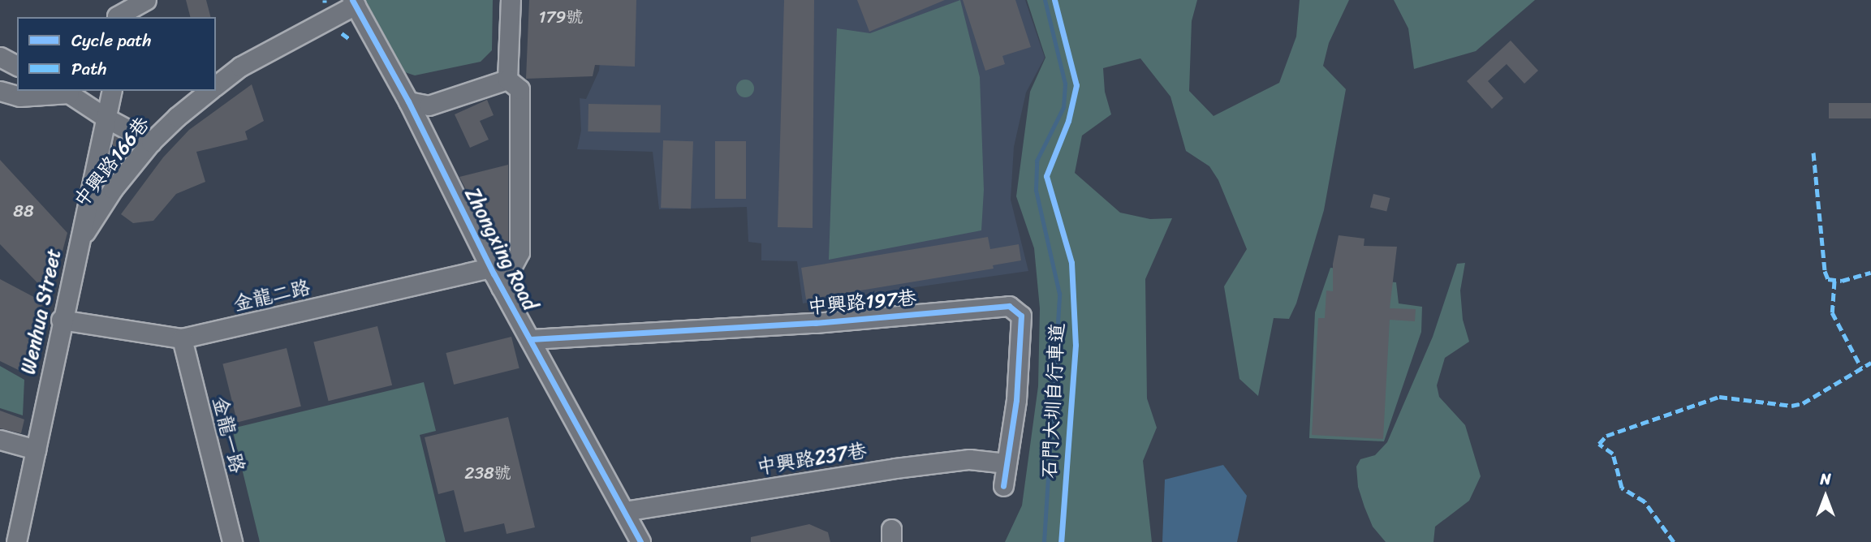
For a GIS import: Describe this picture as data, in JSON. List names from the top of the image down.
{
  "streets": {
    "street": [
      "中興路166巷",
      "Zhongxing Road",
      "金龍二路",
      "中興路197巷",
      "Wenhua Street",
      "金龍一路",
      "中興路237巷"
    ],
    "cycle path": ["石門大圳自行車道"]
  },
  "crossings": [
    ["中興路166巷", "Wenhua Street"],
    ["Zhongxing Road", "金龍二路"],
    ["Zhongxing Road", "中興路197巷"],
    ["Zhongxing Road", "中興路237巷"],
    ["金龍二路", "Wenhua Street"],
    ["金龍二路", "金龍一路"],
    ["中興路197巷", "中興路237巷"]
  ],
  "house_numbers": ["179號", "88", "238號"],
  "legend": ["Cycle path", "Path"],
  "north": "top"
}
